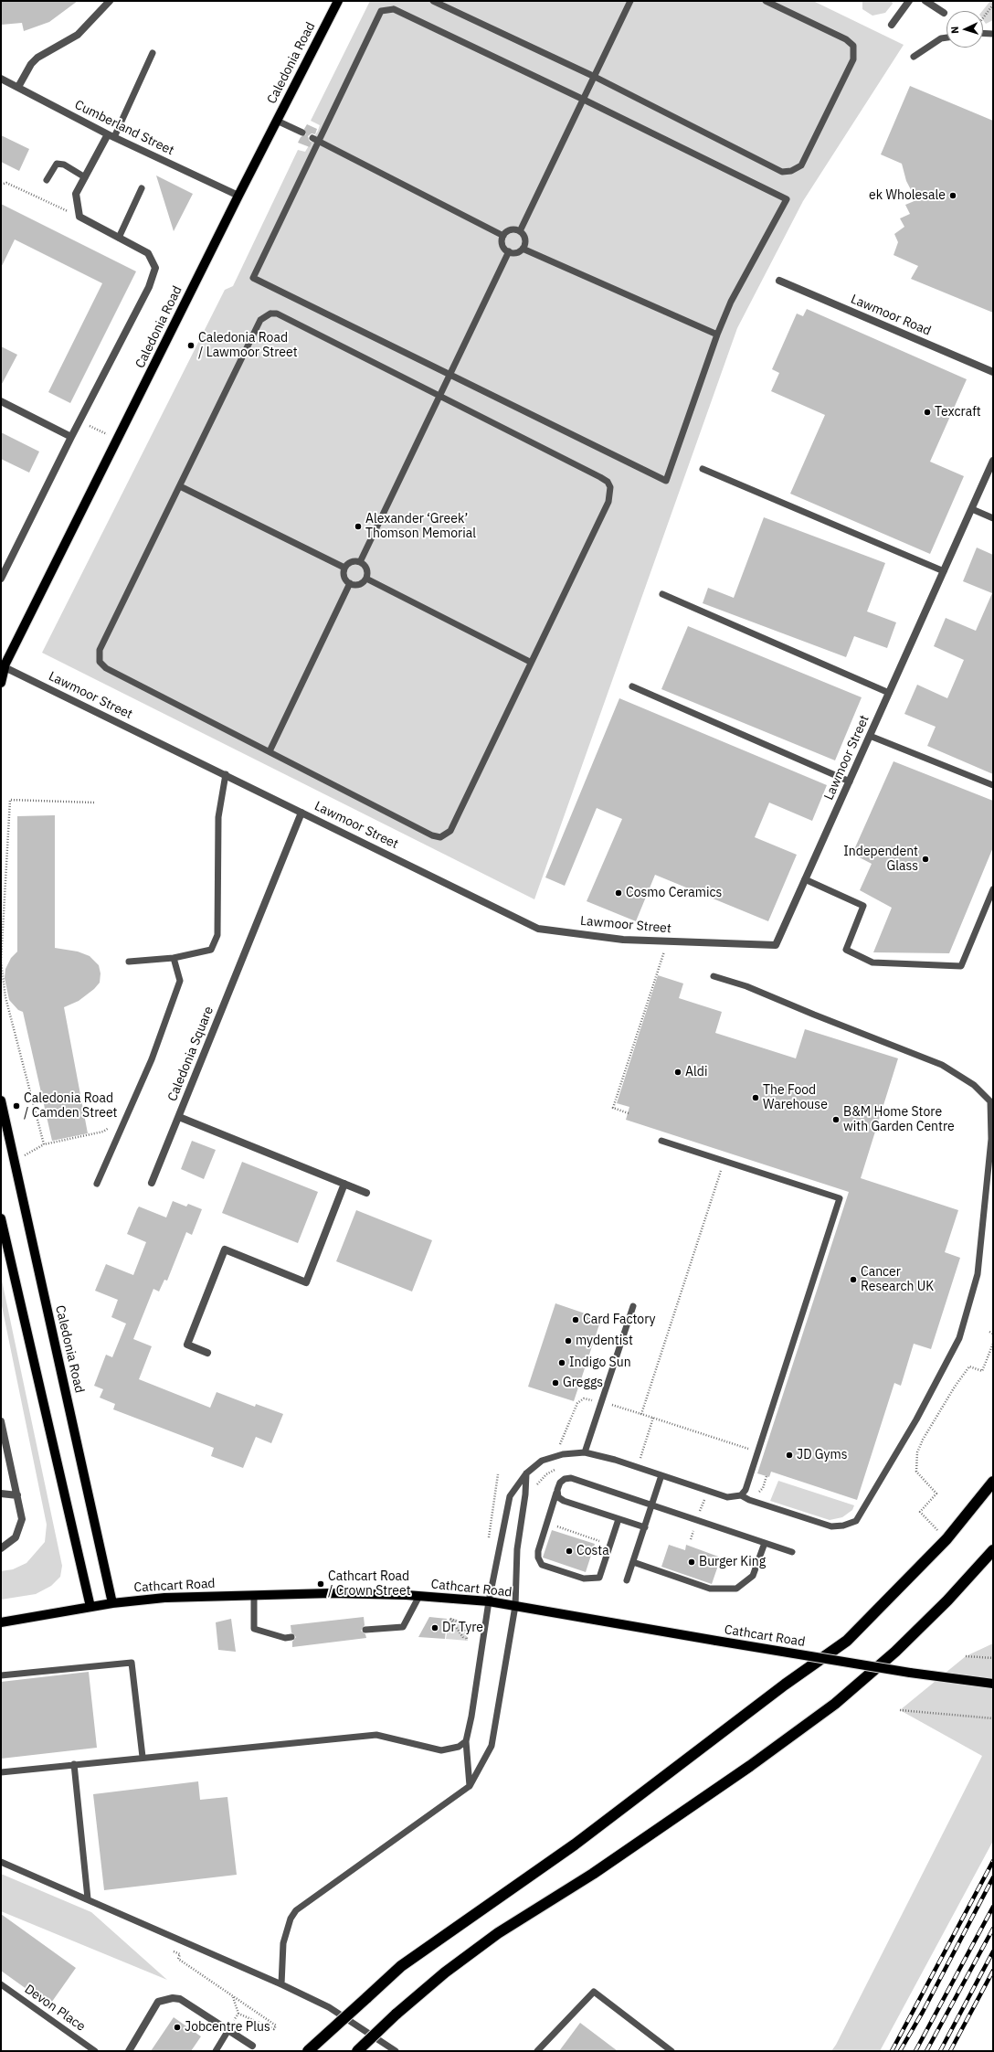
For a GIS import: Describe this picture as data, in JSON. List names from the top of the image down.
{
  "streets": {
    "main road": ["Caledonia Road", "Cathcart Road"],
    "street": [
      "Cumberland Street",
      "Lawmoor Road",
      "Lawmoor Street",
      "Caledonia Square"
    ],
    "lane": ["Devon Place"]
  },
  "crossings": [
    ["Caledonia Road", "Cumberland Street"],
    ["Caledonia Road", "Lawmoor Street"],
    ["Caledonia Road", "Cathcart Road"],
    ["Lawmoor Street", "Caledonia Square"]
  ],
  "places": [
    "ek Wholesale",
    "Caledonia Road / Lawmoor Street",
    "Texcraft",
    "Alexander ‘Greek’ Thomson Memorial",
    "Independent Glass",
    "Cosmo Ceramics",
    "Aldi",
    "The Food Warehouse",
    "Caledonia Road / Camden Street",
    "B&M Home Store with Garden Centre",
    "Cancer Research UK",
    "Card Factory",
    "mydentist",
    "Indigo Sun",
    "Greggs",
    "JD Gyms",
    "Costa",
    "Burger King",
    "Cathcart Road / Crown Street",
    "Dr Tyre",
    "Jobcentre Plus"
  ],
  "north": "left"
}
